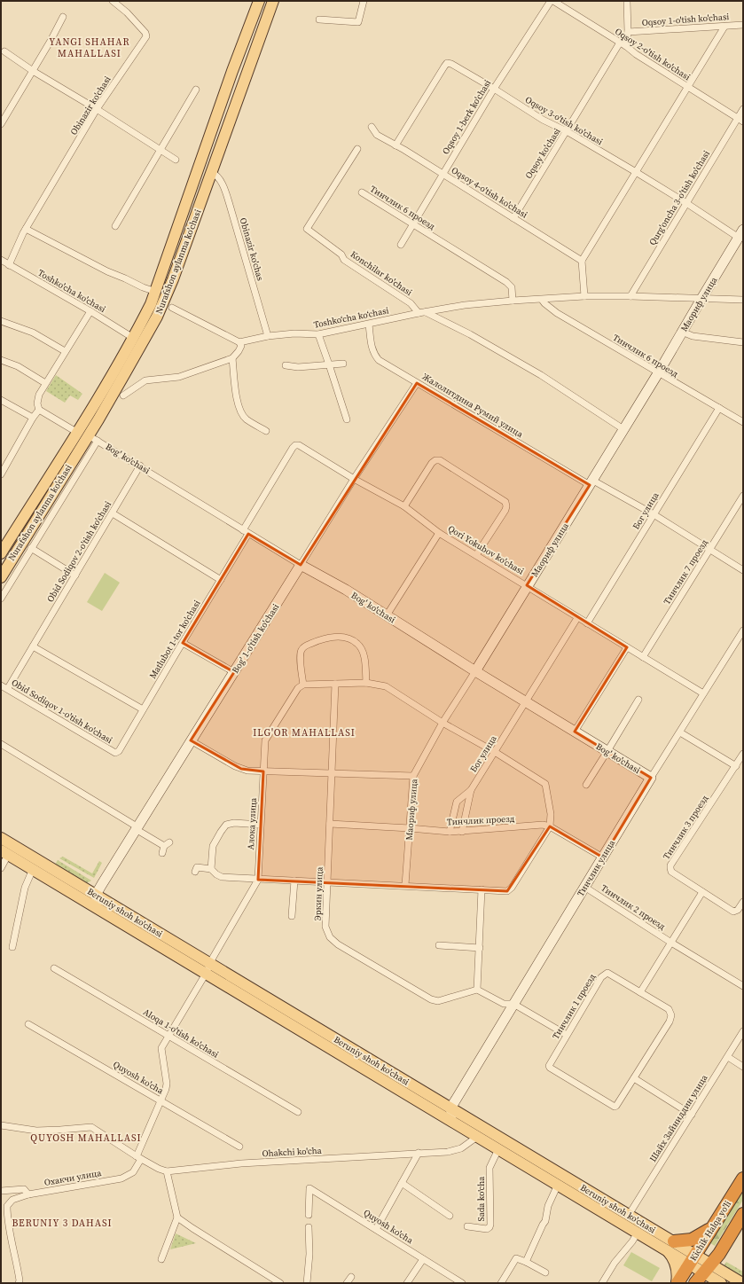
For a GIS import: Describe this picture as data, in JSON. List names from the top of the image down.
{
  "streets": {
    "highway": ["Kichik Halqa yo'li"],
    "main road": ["Nurafshon aylanma ko'chasi", "Beruniy shoh ko'chasi"],
    "street": [
      "Oqsoy 1-o'tish ko'chasi",
      "Oqsoy 2-o'tish ko'chasi",
      "Obinazir ko'chasi",
      "Oqsoy 1-berk ko'chasi",
      "Oqsoy 3-o'tish ko'chasi",
      "Oqsoy ko'chasi",
      "Oqsoy 4-o'tish ko'chasi",
      "Qurg'oncha 3-o'tish ko'chasi",
      "Тинчлик 6 проезд",
      "Obinazir ko'chas",
      "Konchilar ko'chasi",
      "Toshko'cha ko'chasi",
      "Маориф улица",
      "Toshkoʻcha koʻchasi",
      "Жалолитдина Румий улица",
      "Bog' ko'chasi",
      "Бог улица",
      "Qori Yokubov ko'chasi",
      "Obid Sodiqov 2-o'tish ko'chasi",
      "Тинчлик 7 проезд",
      "Bog' 1-o'tish ko'chasi",
      "Matlubot 1-tor ko'chasi",
      "Obid Sodiqov 1-o'tish ko'chasi",
      "Тинчлик проезд",
      "Алока улица",
      "Тинчлик 3 проезд",
      "Тинчлик улица",
      "Эркин улица",
      "Тинчлик 2 проезд",
      "Тинчлик 1 проезд",
      "Aloqa 1-o'tish ko'chasi",
      "Quyosh ko'cha",
      "Шайх Зайниддин улица",
      "Ohakchi ko'cha",
      "Охакчи улица",
      "Sada ko'cha"
    ]
  },
  "crossings": [
    ["Oqsoy 1-o'tish ko'chasi", "Oqsoy ko'chasi"],
    ["Oqsoy 2-o'tish ko'chasi", "Oqsoy ko'chasi"],
    ["Oqsoy 2-o'tish ko'chasi", "Qurg'oncha 3-o'tish ko'chasi"],
    ["Obinazir ko'chasi", "Toshko'cha ko'chasi"],
    ["Oqsoy 1-berk ko'chasi", "Oqsoy 3-o'tish ko'chasi"],
    ["Oqsoy 1-berk ko'chasi", "Oqsoy 4-o'tish ko'chasi"],
    ["Oqsoy 1-berk ko'chasi", "Тинчлик 6 проезд"],
    ["Oqsoy 3-o'tish ko'chasi", "Oqsoy ko'chasi"],
    ["Oqsoy 3-o'tish ko'chasi", "Oqsoy 4-o'tish ko'chasi"],
    ["Oqsoy 3-o'tish ko'chasi", "Qurg'oncha 3-o'tish ko'chasi"],
    ["Oqsoy 3-o'tish ko'chasi", "Маориф улица"],
    ["Oqsoy ko'chasi", "Oqsoy 4-o'tish ko'chasi"],
    ["Qurg'oncha 3-o'tish ko'chasi", "Toshkoʻcha koʻchasi"],
    ["Тинчлик 6 проезд", "Маориф улица"],
    ["Тинчлик 6 проезд", "Toshkoʻcha koʻchasi"],
    ["Тинчлик 6 проезд", "Бог улица"],
    ["Obinazir ko'chas", "Nurafshon aylanma ko'chasi"],
    ["Obinazir ko'chas", "Toshkoʻcha koʻchasi"],
    ["Nurafshon aylanma ko'chasi", "Toshko'cha ko'chasi"],
    ["Konchilar ko'chasi", "Toshkoʻcha koʻchasi"],
    ["Маориф улица", "Toshkoʻcha koʻchasi"],
    ["Маориф улица", "Жалолитдина Румий улица"],
    ["Маориф улица", "Bog' ko'chasi"],
    ["Маориф улица", "Qori Yokubov ko'chasi"],
    ["Маориф улица", "Тинчлик проезд"],
    ["Toshkoʻcha koʻchasi", "Жалолитдина Румий улица"],
    ["Жалолитдина Румий улица", "Бог улица"],
    ["Жалолитдина Румий улица", "Тинчлик 7 проезд"],
    ["Жалолитдина Румий улица", "Bog' 1-o'tish ko'chasi"],
    ["Bog' ko'chasi", "Бог улица"],
    ["Bog' ko'chasi", "Obid Sodiqov 2-o'tish ko'chasi"],
    ["Bog' ko'chasi", "Bog' 1-o'tish ko'chasi"],
    ["Bog' ko'chasi", "Matlubot 1-tor ko'chasi"],
    ["Bog' ko'chasi", "Тинчлик улица"],
    ["Бог улица", "Qori Yokubov ko'chasi"],
    ["Бог улица", "Тинчлик проезд"],
    ["Qori Yokubov ko'chasi", "Тинчлик 7 проезд"],
    ["Qori Yokubov ko'chasi", "Bog' 1-o'tish ko'chasi"],
    ["Qori Yokubov ko'chasi", "Matlubot 1-tor ko'chasi"],
    ["Qori Yokubov ko'chasi", "Тинчлик улица"],
    ["Obid Sodiqov 2-o'tish ko'chasi", "Obid Sodiqov 1-o'tish ko'chasi"],
    ["Bog' 1-o'tish ko'chasi", "Beruniy shoh ko'chasi"],
    ["Matlubot 1-tor ko'chasi", "Obid Sodiqov 1-o'tish ko'chasi"],
    ["Тинчлик проезд", "Тинчлик улица"],
    ["Тинчлик проезд", "Эркин улица"],
    ["Алока улица", "Beruniy shoh ko'chasi"],
    ["Алока улица", "Aloqa 1-o'tish ko'chasi"],
    ["Алока улица", "Охакчи улица"],
    ["Тинчлик улица", "Тинчлик 2 проезд"],
    ["Тинчлик улица", "Beruniy shoh ko'chasi"],
    ["Beruniy shoh ko'chasi", "Шайх Зайниддин улица"],
    ["Beruniy shoh ko'chasi", "Ohakchi ko'cha"],
    ["Beruniy shoh ko'chasi", "Sada ko'cha"],
    ["Beruniy shoh ko'chasi", "Kichik Halqa yo'li"],
    ["Aloqa 1-o'tish ko'chasi", "Охакчи улица"],
    ["Quyosh ko'cha", "Охакчи улица"]
  ],
  "districts": [
    "YANGI SHAHAR MAHALLASI",
    "ILG'OR MAHALLASI",
    "QUYOSH MAHALLASI",
    "BERUNIY 3 DAHASI"
  ]
}
